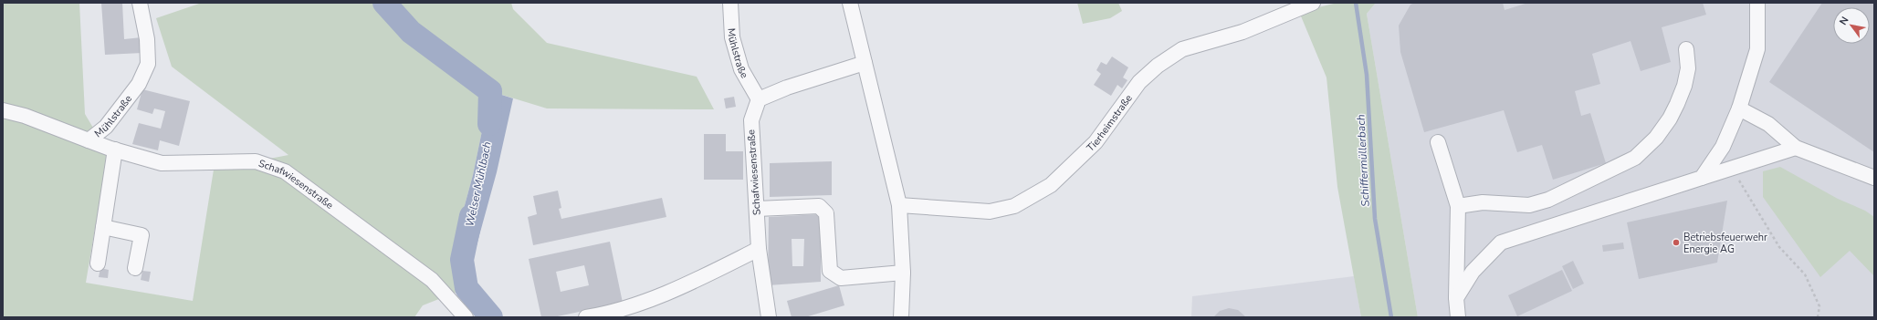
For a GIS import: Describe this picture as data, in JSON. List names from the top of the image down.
{
  "streets": {
    "street": ["Mühlstraße", "Tierheimstraße", "Schafwiesenstraße"]
  },
  "crossings": [
    ["Mühlstraße", "Schafwiesenstraße"]
  ],
  "water": ["Schiffermüllerbach", "Welser Mühlbach"],
  "places": ["Betriebsfeuerwehr Energie AG"],
  "north": "top left"
}
